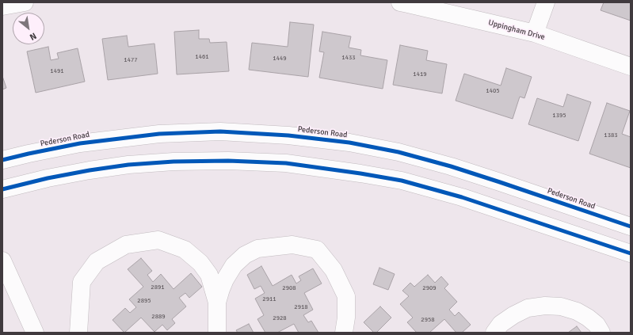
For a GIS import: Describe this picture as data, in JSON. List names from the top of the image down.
{
  "streets": {
    "street": ["Uppingham Drive", "Pederson Road"]
  },
  "house_numbers": [
    "1461",
    "1433",
    "1449",
    "1477",
    "1491",
    "1419",
    "1405",
    "1395",
    "1383",
    "2891",
    "2908",
    "2909",
    "2911",
    "2895",
    "2918",
    "2889",
    "2928",
    "2958"
  ],
  "north": "bottom right"
}
